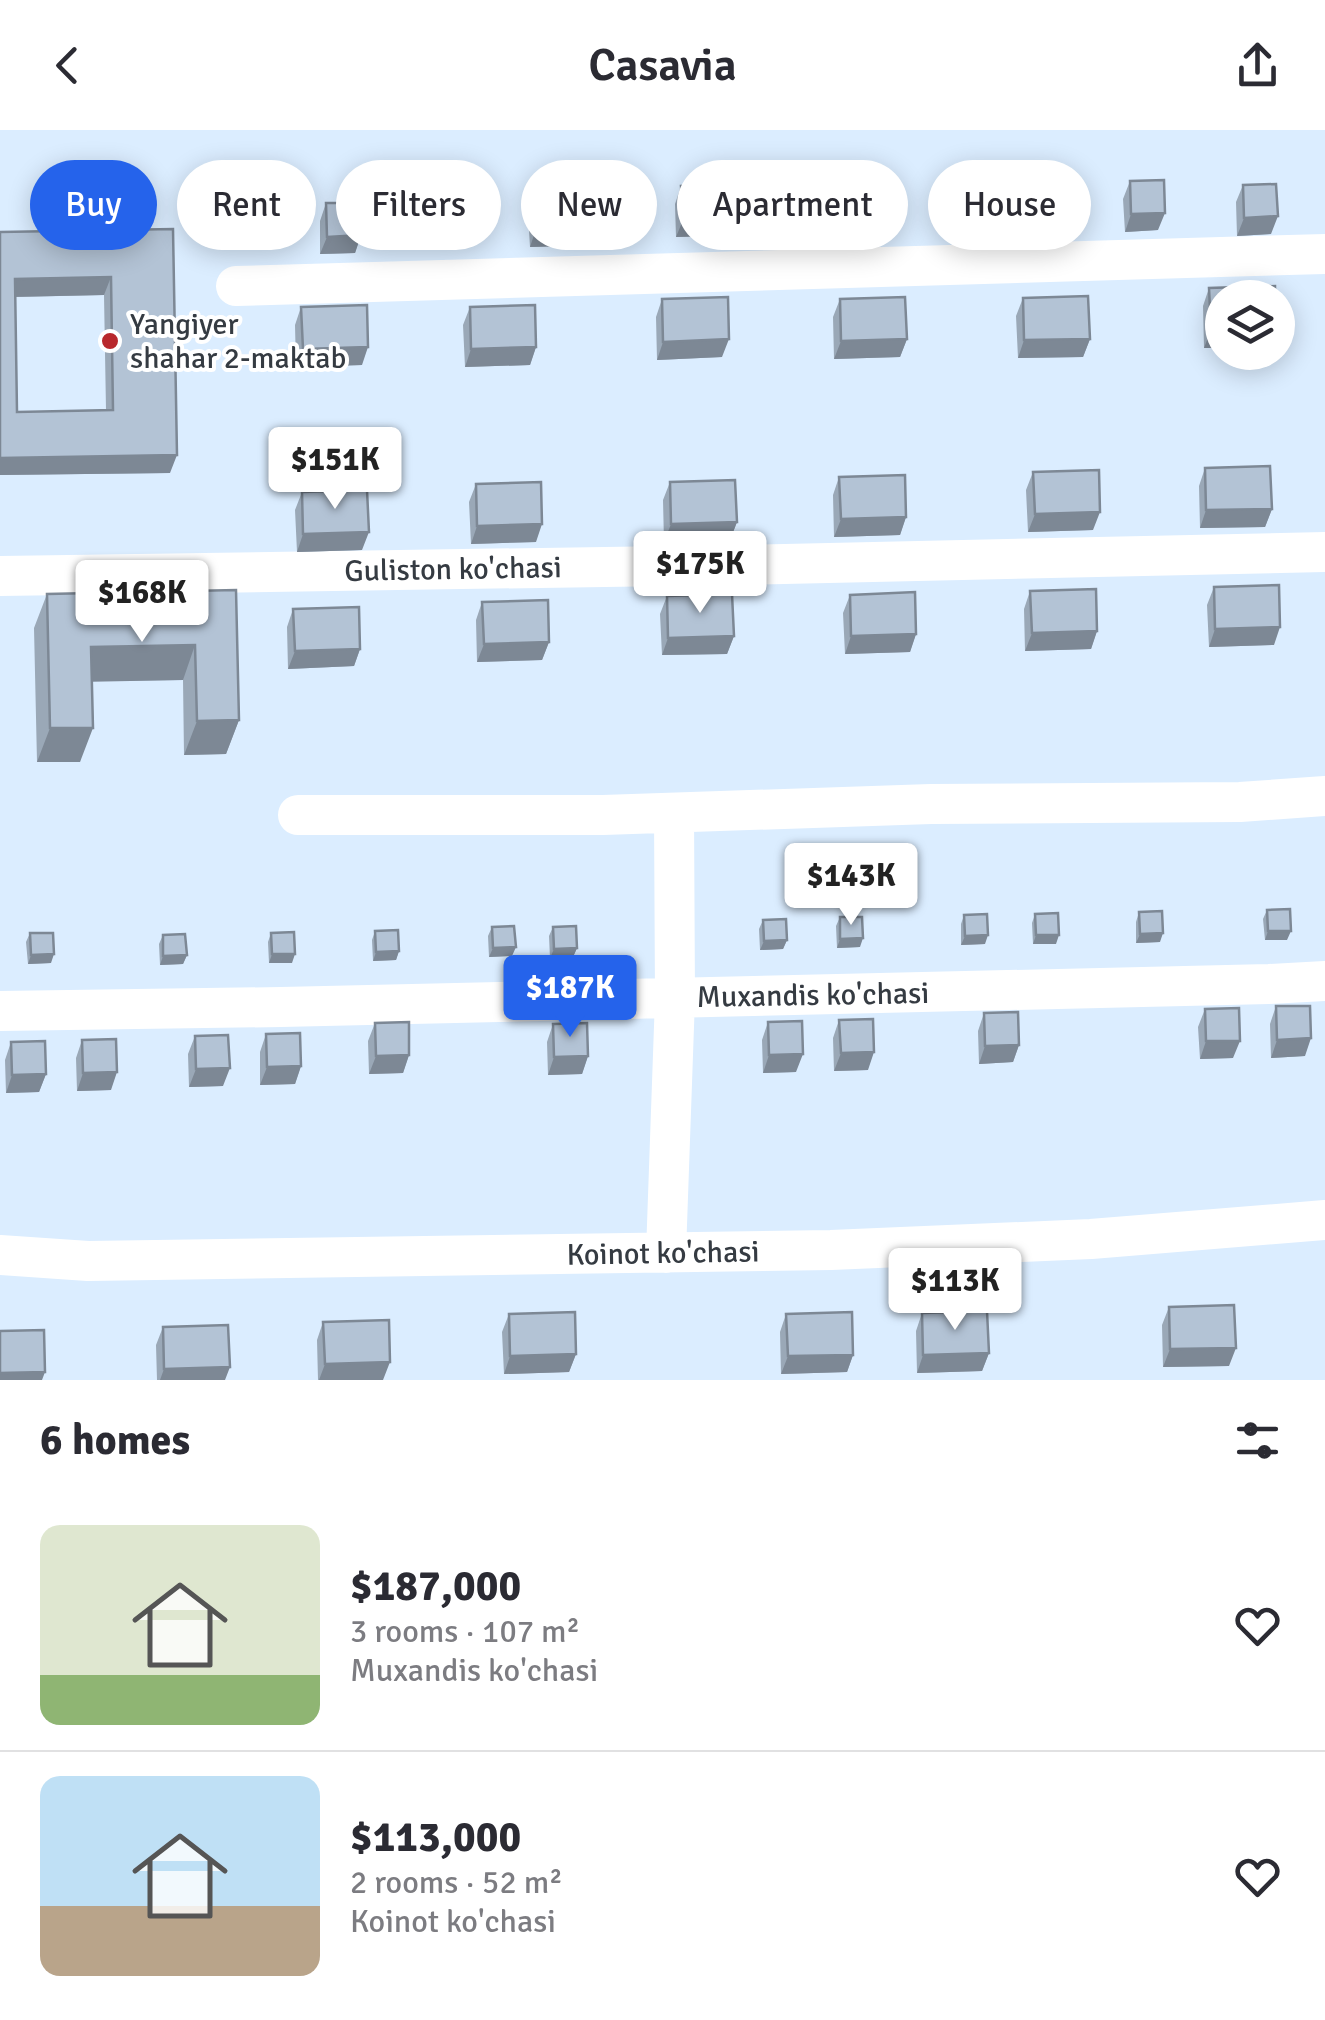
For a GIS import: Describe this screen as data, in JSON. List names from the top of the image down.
{
  "streets": {
    "street": ["Guliston ko'chasi", "Muxandis ko'chasi", "Koinot ko'chasi"]
  },
  "places": ["Yangiyer shahar 2-maktab"],
  "page": {
    "header": "Casavia",
    "chip": [
      "Buy",
      "Rent",
      "Filters",
      "New",
      "Apartment",
      "House"
    ],
    "price": [
      "$151K",
      "$175K",
      "$168K",
      "$143K",
      "$187K",
      "$113K"
    ],
    "heading": "6 homes",
    "list": [
      {
        "name": "$187,000",
        "note": "3 rooms · 107 m² · Muxandis ko'chasi"
      },
      {
        "name": "$113,000",
        "note": "2 rooms · 52 m² · Koinot ko'chasi"
      }
    ]
  }
}
